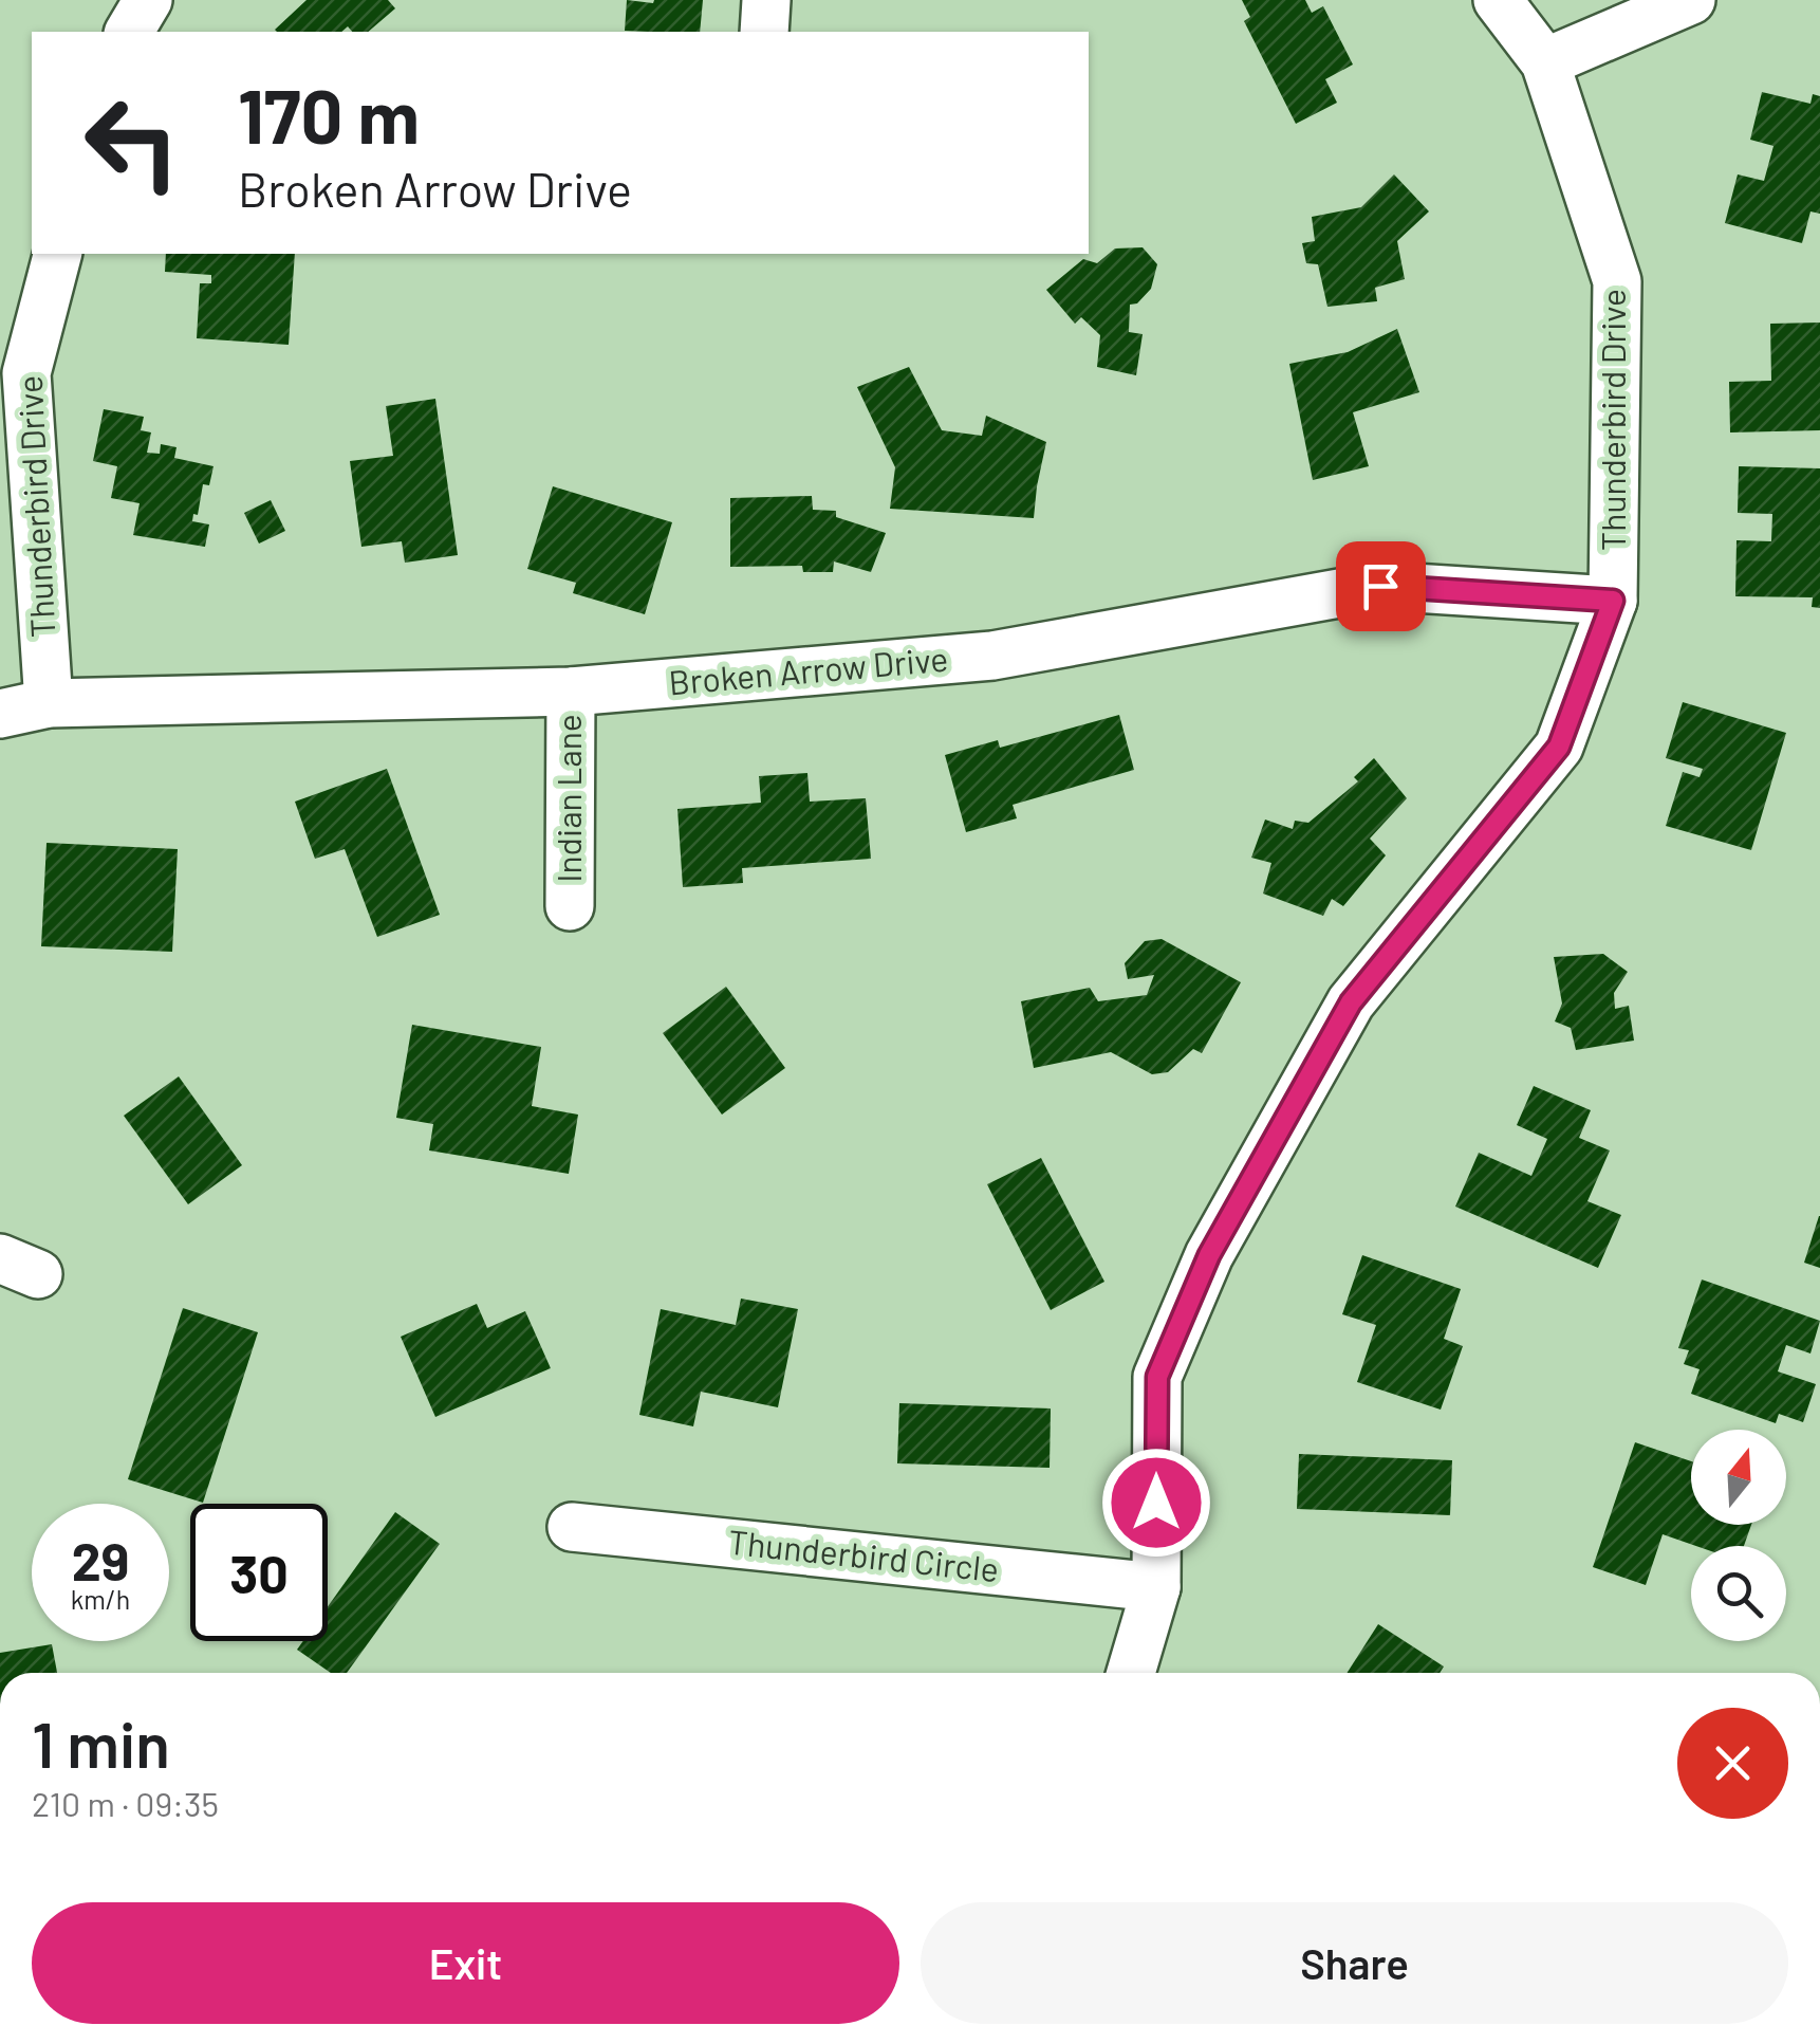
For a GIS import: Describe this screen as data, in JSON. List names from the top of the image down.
{
  "streets": {
    "street": [
      "Thunderbird Drive",
      "Broken Arrow Drive",
      "Indian Lane",
      "Thunderbird Circle"
    ]
  },
  "crossings": [
    ["Thunderbird Drive", "Broken Arrow Drive"],
    ["Thunderbird Drive", "Thunderbird Circle"],
    ["Broken Arrow Drive", "Indian Lane"]
  ],
  "north": "top",
  "page": {
    "turn": ["170 m", "Broken Arrow Drive"],
    "speed": "29 km/h",
    "limit": "30",
    "heading": ["1 min", "210 m · 09:35"],
    "buttons": ["Exit", "Share"]
  }
}
